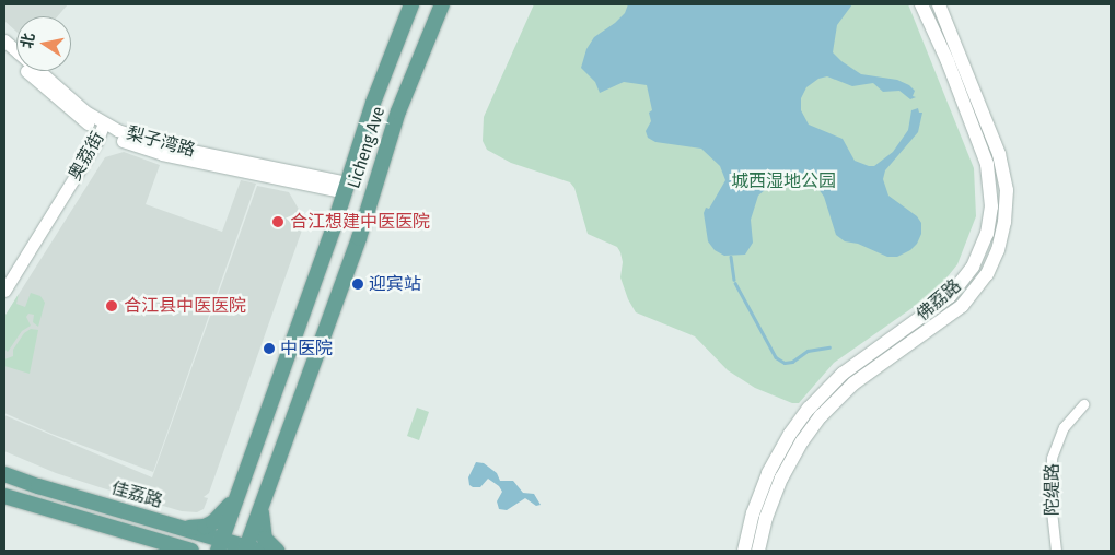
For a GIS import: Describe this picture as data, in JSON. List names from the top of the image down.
{
  "streets": {
    "main road": ["Licheng Ave", "佛荔路", "佳荔路"],
    "street": ["梨子湾路", "奥荔街", "陀缇路"]
  },
  "crossings": [
    ["梨子湾路", "Licheng Ave"],
    ["梨子湾路", "奥荔街"],
    ["Licheng Ave", "佳荔路"]
  ],
  "parks": ["城西湿地公园"],
  "places": [
    "合江想建中医医院",
    "迎宾站",
    "合江县中医医院",
    "中医院"
  ],
  "north": "left"
}
